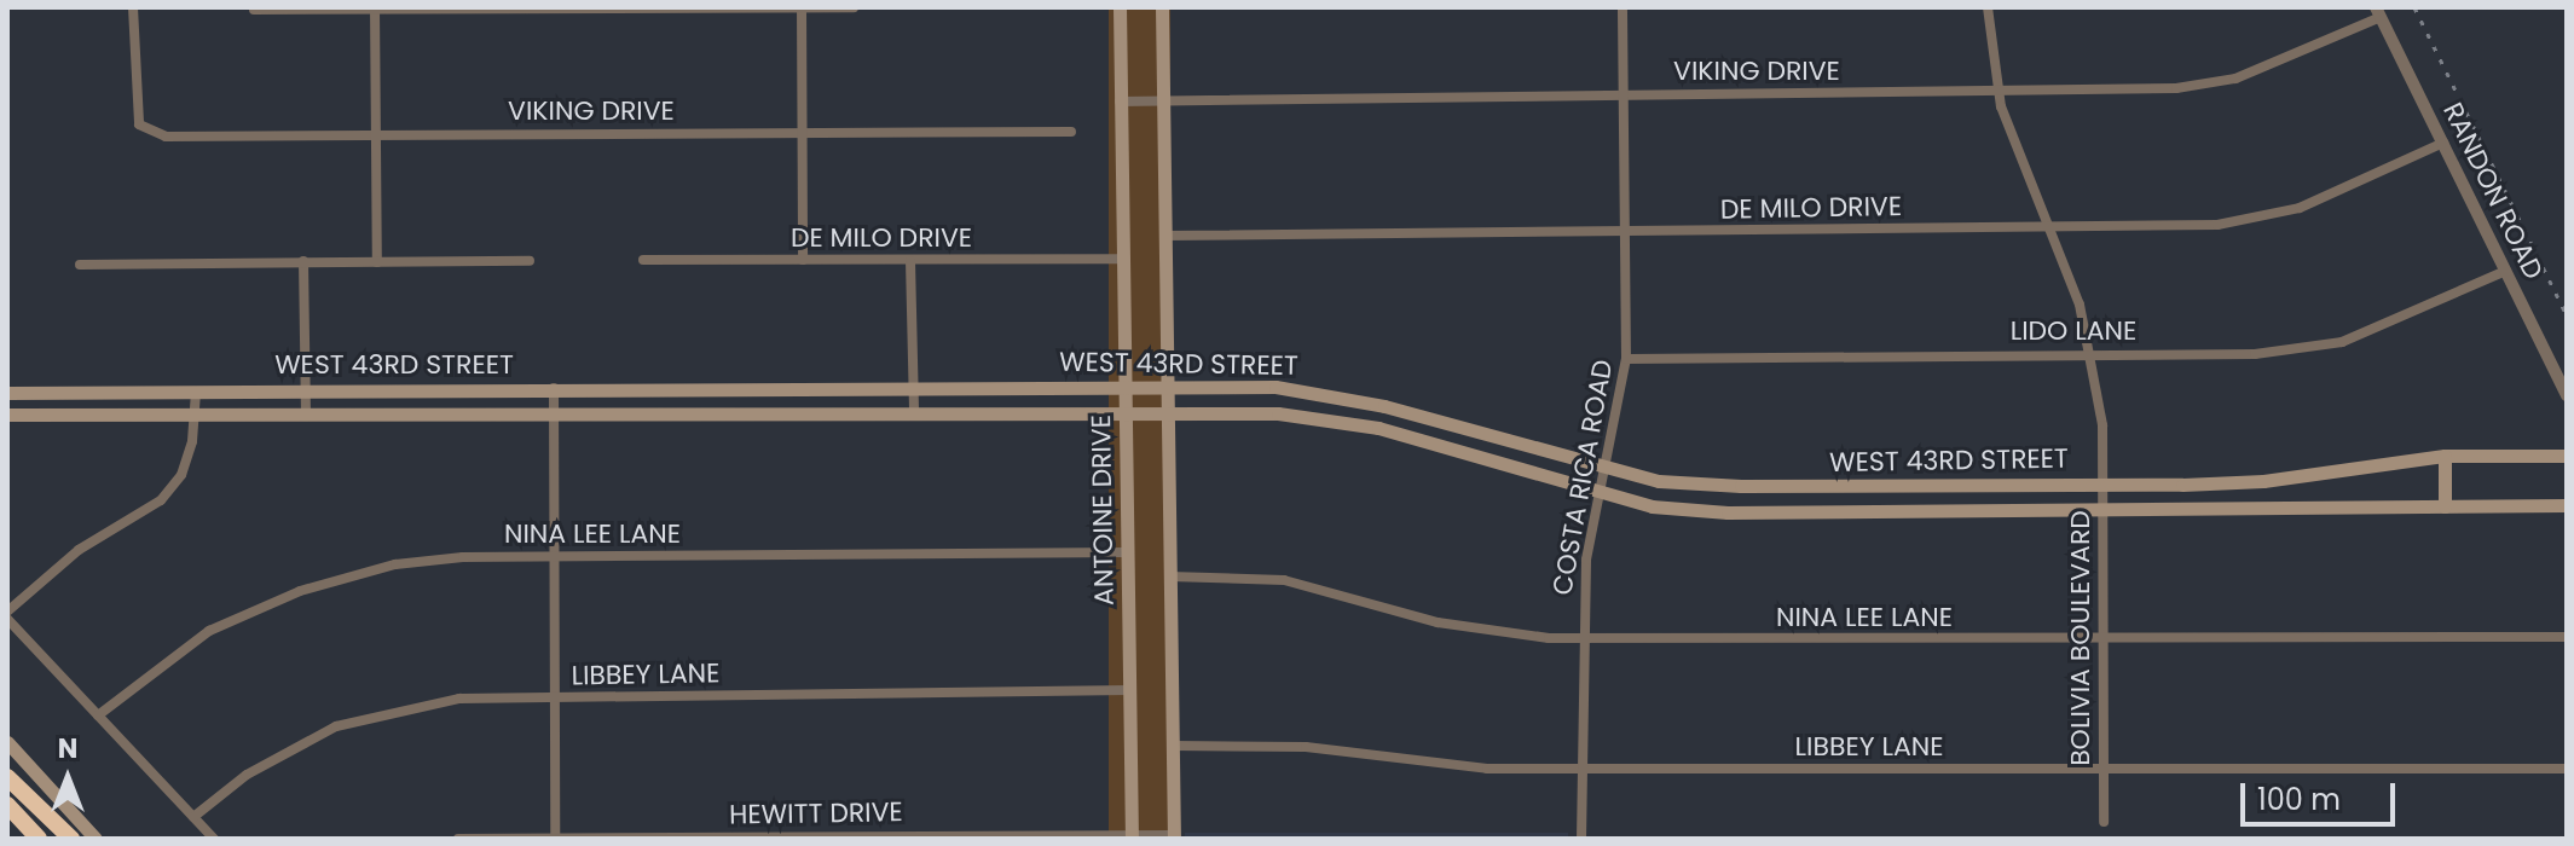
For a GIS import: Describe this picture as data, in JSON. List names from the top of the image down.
{
  "streets": {
    "main road": ["WEST 43RD STREET", "ANTOINE DRIVE"],
    "street": [
      "VIKING DRIVE",
      "RANDON ROAD",
      "DE MILO DRIVE",
      "LIDO LANE",
      "COSTA RICA ROAD",
      "NINA LEE LANE",
      "BOLIVIA BOULEVARD",
      "LIBBEY LANE",
      "HEWITT DRIVE"
    ]
  },
  "crossings": [
    ["VIKING DRIVE", "RANDON ROAD"],
    ["VIKING DRIVE", "COSTA RICA ROAD"],
    ["VIKING DRIVE", "ANTOINE DRIVE"],
    ["VIKING DRIVE", "BOLIVIA BOULEVARD"],
    ["RANDON ROAD", "DE MILO DRIVE"],
    ["RANDON ROAD", "LIDO LANE"],
    ["DE MILO DRIVE", "COSTA RICA ROAD"],
    ["DE MILO DRIVE", "ANTOINE DRIVE"],
    ["DE MILO DRIVE", "BOLIVIA BOULEVARD"],
    ["LIDO LANE", "COSTA RICA ROAD"],
    ["LIDO LANE", "BOLIVIA BOULEVARD"],
    ["WEST 43RD STREET", "COSTA RICA ROAD"],
    ["WEST 43RD STREET", "ANTOINE DRIVE"],
    ["WEST 43RD STREET", "BOLIVIA BOULEVARD"],
    ["COSTA RICA ROAD", "NINA LEE LANE"],
    ["COSTA RICA ROAD", "LIBBEY LANE"],
    ["ANTOINE DRIVE", "NINA LEE LANE"],
    ["ANTOINE DRIVE", "LIBBEY LANE"],
    ["ANTOINE DRIVE", "HEWITT DRIVE"],
    ["NINA LEE LANE", "BOLIVIA BOULEVARD"],
    ["BOLIVIA BOULEVARD", "LIBBEY LANE"]
  ],
  "scale_bar": "100 m",
  "north": "top"
}
